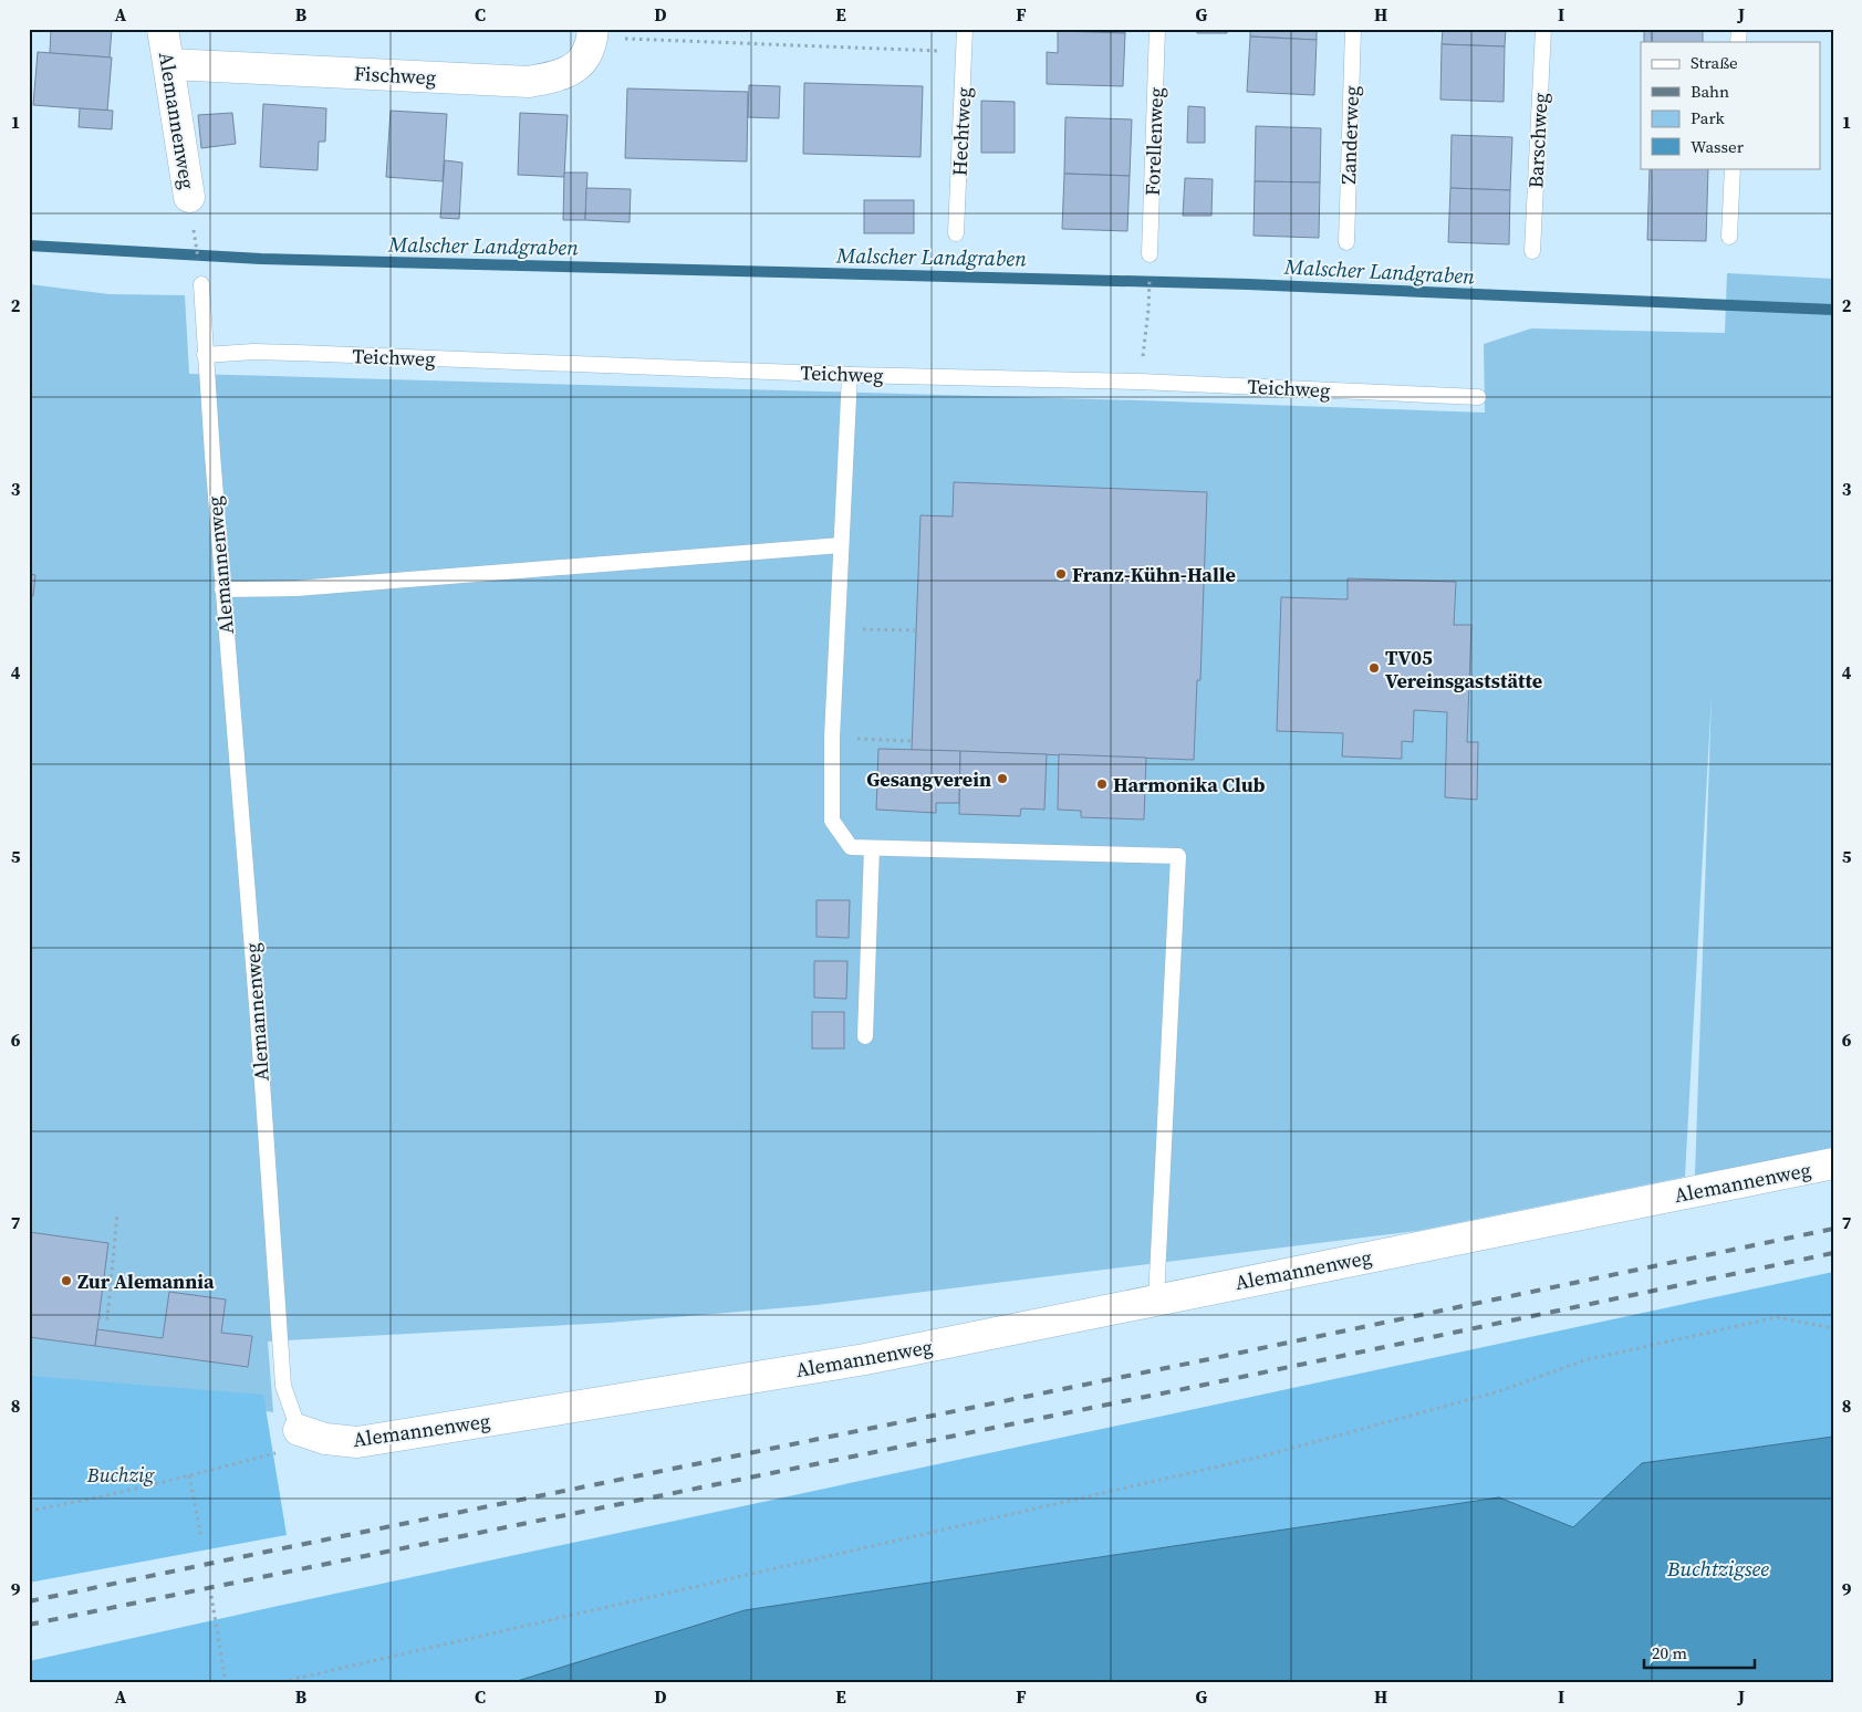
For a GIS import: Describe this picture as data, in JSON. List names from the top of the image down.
{
  "streets": {
    "street": ["Fischweg", "Alemannenweg"],
    "lane": [
      "Hechtweg",
      "Zanderweg",
      "Barschweg",
      "Forellenweg",
      "Teichweg"
    ]
  },
  "crossings": [
    ["Fischweg", "Alemannenweg"],
    ["Alemannenweg", "Teichweg"]
  ],
  "water": ["Malscher Landgraben", "Buchtzigsee"],
  "parks": ["Buchzig"],
  "places": [
    "Franz-Kühn-Halle",
    "TV05 Vereinsgaststätte",
    "Gesangverein",
    "Harmonika Club",
    "Zur Alemannia"
  ],
  "legend": [
    "Straße",
    "Bahn",
    "Park",
    "Wasser"
  ],
  "scale_bar": "20 m",
  "grid": {
    "columns": [
      "A",
      "B",
      "C",
      "D",
      "E",
      "F",
      "G",
      "H",
      "I",
      "J"
    ],
    "rows": [
      "1",
      "2",
      "3",
      "4",
      "5",
      "6",
      "7",
      "8",
      "9"
    ]
  }
}
